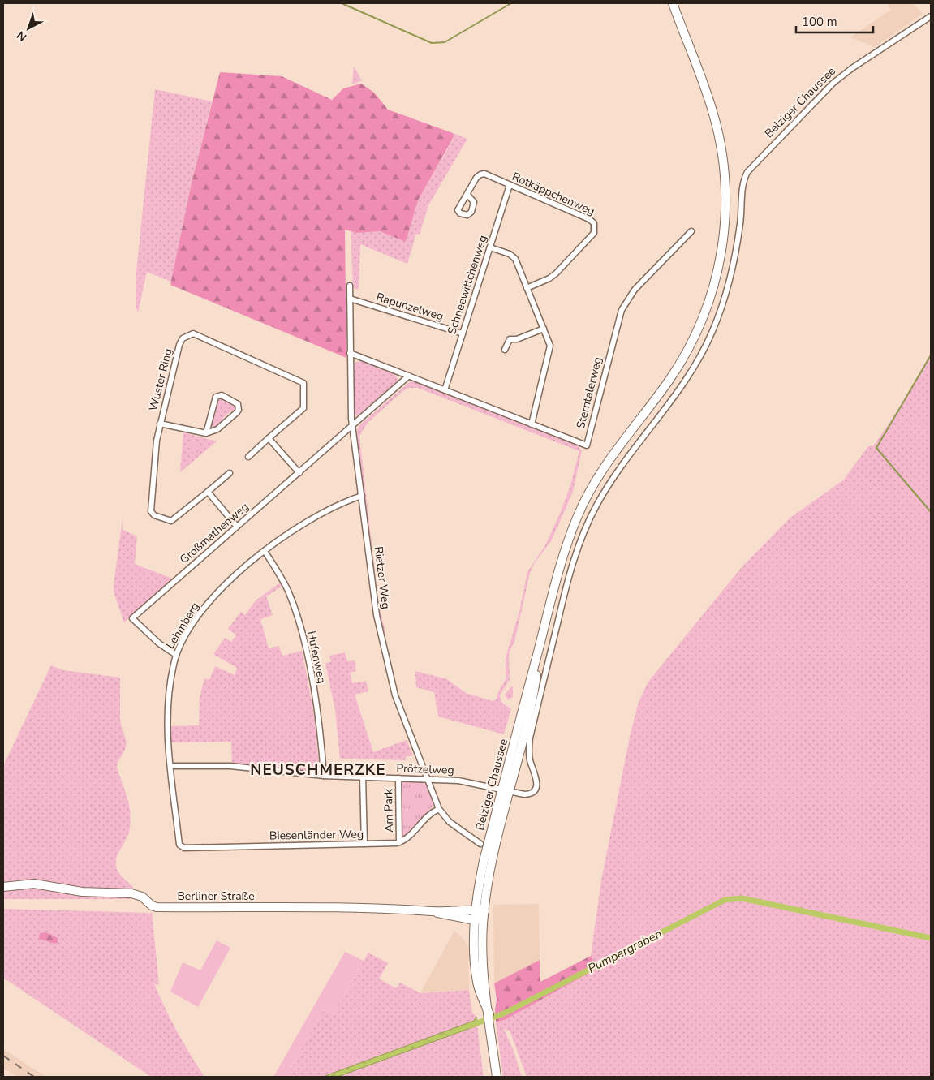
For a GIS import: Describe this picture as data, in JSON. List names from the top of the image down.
{
  "streets": {
    "main road": ["Belziger Chaussee", "Berliner Straße"],
    "street": [
      "Rotkäppchenweg",
      "Schneewittchenweg",
      "Rapunzelweg",
      "Wuster Ring",
      "Sterntalerweg",
      "Großmathenweg",
      "Rietzer Weg",
      "Lehmberg",
      "Hufenweg",
      "Prötzelweg",
      "Am Park",
      "Biesenländer Weg"
    ]
  },
  "crossings": [
    ["Belziger Chaussee", "Prötzelweg"],
    ["Belziger Chaussee", "Berliner Straße"],
    ["Rotkäppchenweg", "Schneewittchenweg"],
    ["Schneewittchenweg", "Rapunzelweg"],
    ["Schneewittchenweg", "Sterntalerweg"],
    ["Rapunzelweg", "Rietzer Weg"],
    ["Sterntalerweg", "Rietzer Weg"],
    ["Großmathenweg", "Rietzer Weg"],
    ["Großmathenweg", "Lehmberg"],
    ["Rietzer Weg", "Lehmberg"],
    ["Rietzer Weg", "Prötzelweg"],
    ["Lehmberg", "Hufenweg"],
    ["Lehmberg", "Prötzelweg"],
    ["Lehmberg", "Biesenländer Weg"],
    ["Hufenweg", "Prötzelweg"],
    ["Prötzelweg", "Am Park"],
    ["Am Park", "Biesenländer Weg"]
  ],
  "districts": ["NEUSCHMERZKE"],
  "water": ["Pumpergraben"],
  "scale_bar": "100 m",
  "north": "bottom left"
}
